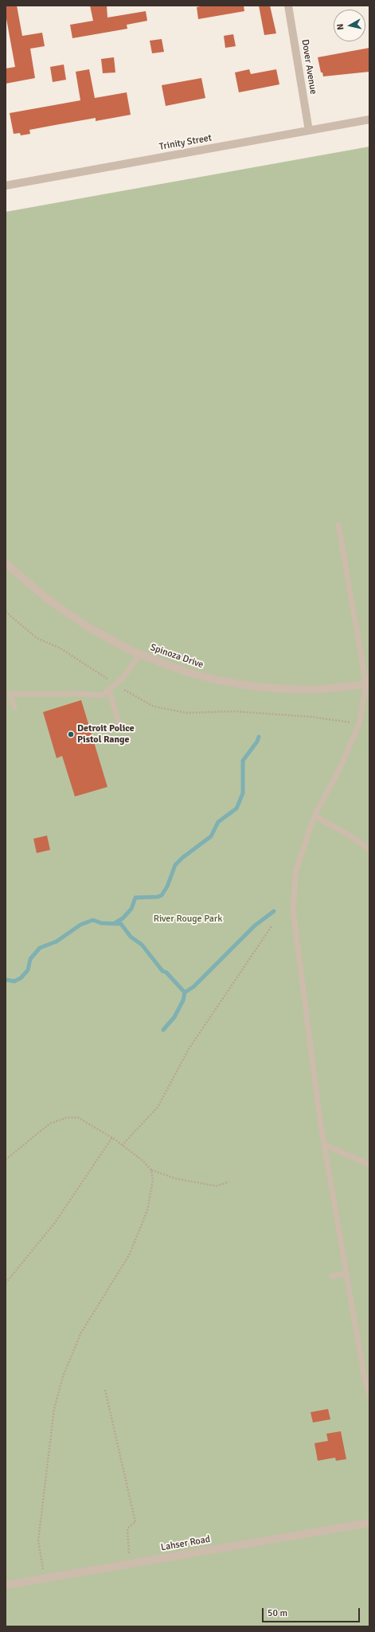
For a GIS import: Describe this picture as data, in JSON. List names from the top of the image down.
{
  "streets": {
    "street": [
      "Dover Avenue",
      "Trinity Street",
      "Spinoza Drive",
      "Lahser Road"
    ]
  },
  "crossings": [
    ["Dover Avenue", "Trinity Street"]
  ],
  "parks": ["River Rouge Park"],
  "places": ["Detroit Police Pistol Range"],
  "scale_bar": "50 m",
  "north": "left"
}
